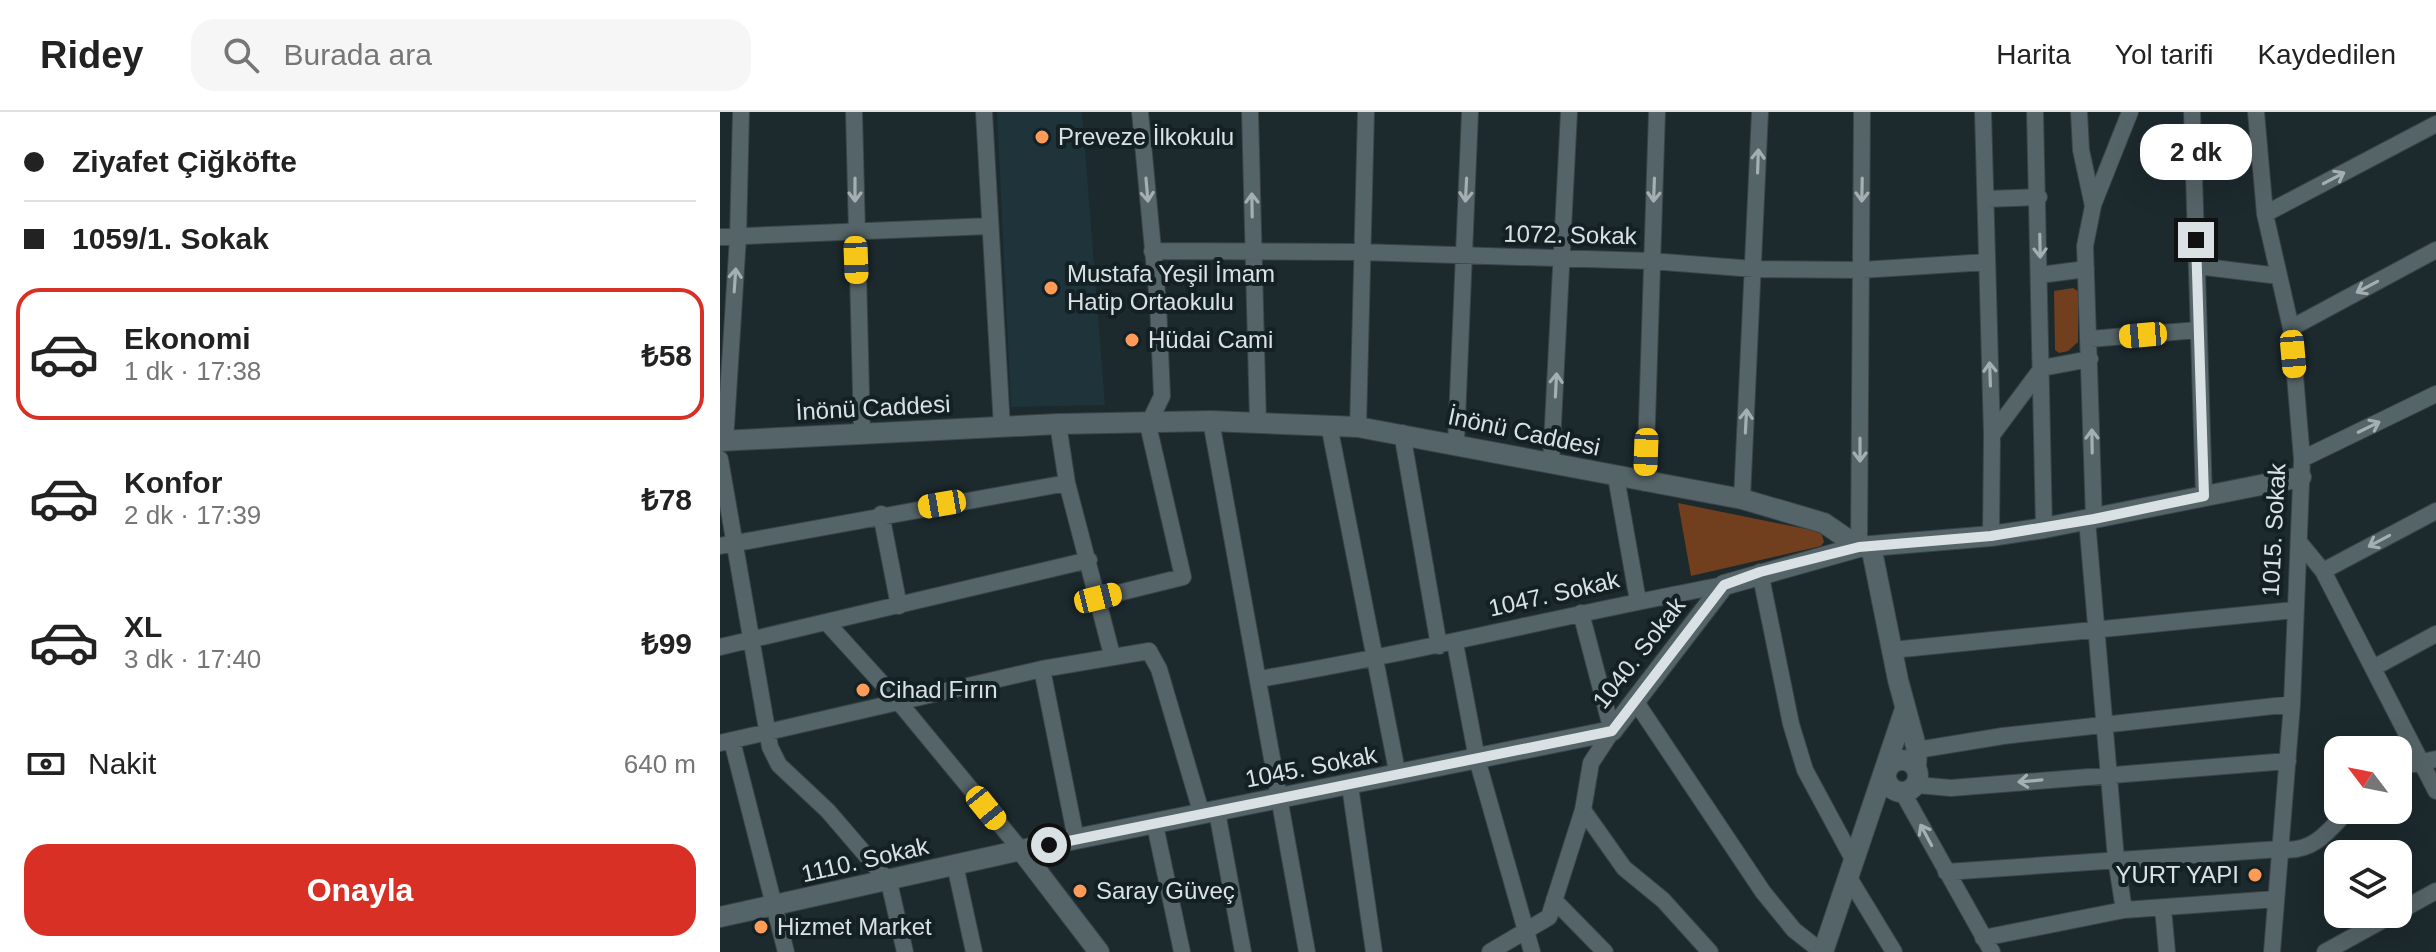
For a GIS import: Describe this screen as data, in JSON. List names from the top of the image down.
{
  "streets": {
    "street": [
      "1072. Sokak",
      "İnönü Caddesi",
      "1015. Sokak",
      "1047. Sokak",
      "1040. Sokak",
      "1045. Sokak",
      "1110. Sokak"
    ]
  },
  "crossings": [
    ["İnönü Caddesi", "1047. Sokak"],
    ["1047. Sokak", "1040. Sokak"],
    ["1040. Sokak", "1045. Sokak"],
    ["1045. Sokak", "1110. Sokak"]
  ],
  "places": [
    "Preveze İlkokulu",
    "Mustafa Yeşil İmam Hatip Ortaokulu",
    "Hüdai Cami",
    "Cihad Fırın",
    "YURT YAPI",
    "Saray Güveç",
    "Hizmet Market"
  ],
  "north": "top left",
  "page": {
    "header": "Ridey",
    "search": "Burada ara",
    "nav": ["Harita", "Yol tarifi", "Kaydedilen"],
    "banner": ["Ziyafet Çiğköfte", "1059/1. Sokak"],
    "bubble": "2 dk",
    "list": [
      {
        "name": "Ekonomi",
        "note": "1 dk · 17:38",
        "value": "₺58"
      },
      {
        "name": "Konfor",
        "note": "2 dk · 17:39",
        "value": "₺78"
      },
      {
        "name": "XL",
        "note": "3 dk · 17:40",
        "value": "₺99"
      }
    ],
    "pay": ["Nakit", "640 m"],
    "buttons": "Onayla"
  }
}
